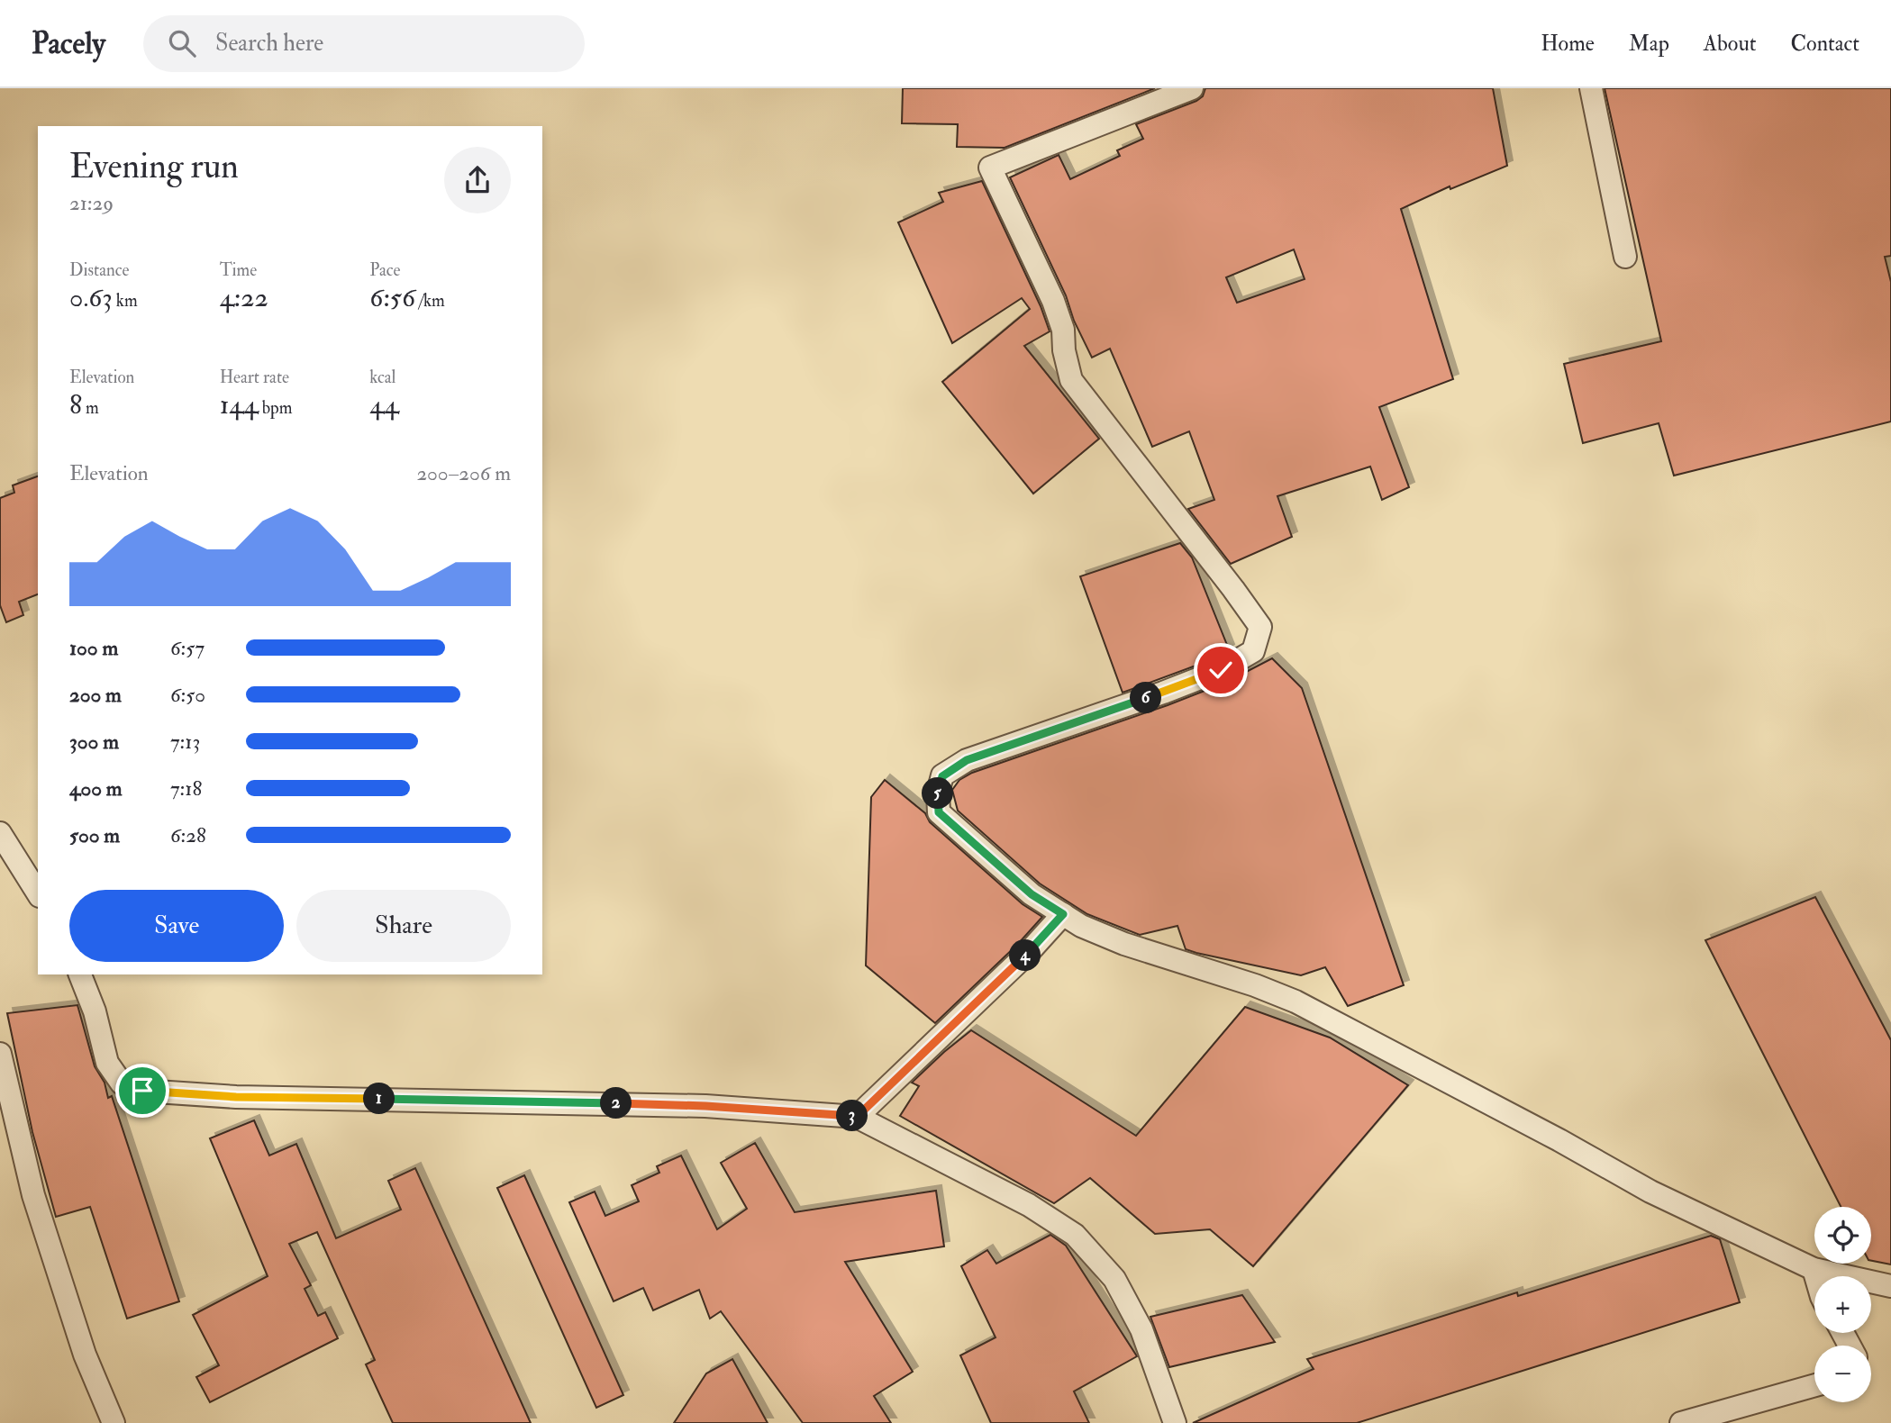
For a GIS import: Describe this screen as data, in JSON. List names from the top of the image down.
{
  "page": {
    "header": "Pacely",
    "search": "Search here",
    "nav": [
      "Home",
      "Map",
      "About",
      "Contact"
    ],
    "heading": ["Evening run", "21:29"],
    "stats": [
      ["Distance", "0.63 km"],
      ["Time", "4:22"],
      ["Pace", "6:56 /km"],
      ["Elevation", "8 m"],
      ["Heart rate", "144 bpm"],
      ["kcal", "44"]
    ],
    "chart": ["Elevation", "200–206 m"],
    "list": [
      {
        "name": "100 m",
        "note": "6:57"
      },
      {
        "name": "200 m",
        "note": "6:50"
      },
      {
        "name": "300 m",
        "note": "7:13"
      },
      {
        "name": "400 m",
        "note": "7:18"
      },
      {
        "name": "500 m",
        "note": "6:28"
      }
    ],
    "pins": [
      "6",
      "5",
      "4",
      "1",
      "2",
      "3"
    ],
    "buttons": ["Save", "Share"],
    "map_buttons": ["+", "−"]
  }
}
